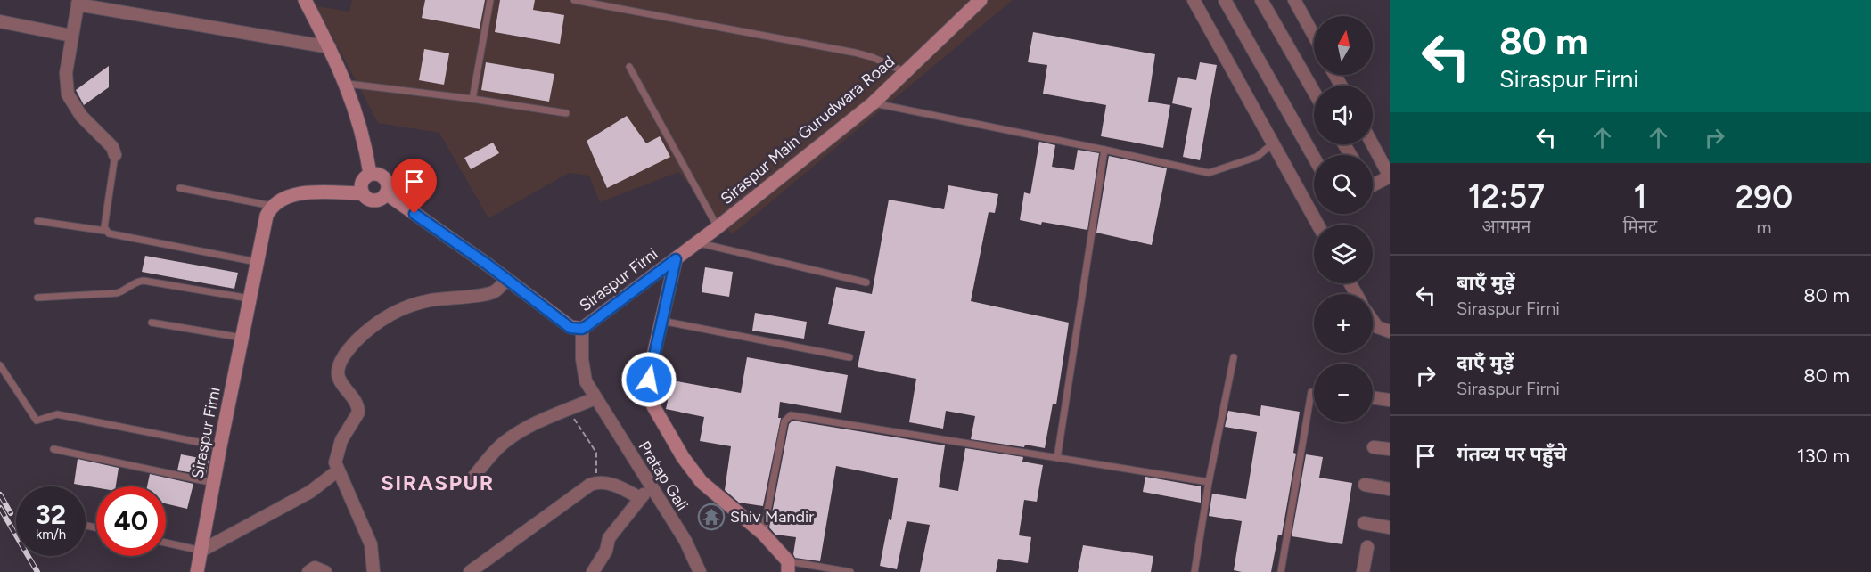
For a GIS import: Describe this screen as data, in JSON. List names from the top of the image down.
{
  "streets": {
    "street": ["Siraspur Main Gurudwara Road", "Siraspur Firni", "Pratap Gali"]
  },
  "crossings": [
    ["Siraspur Main Gurudwara Road", "Siraspur Firni"],
    ["Siraspur Firni", "Pratap Gali"]
  ],
  "districts": ["SIRASPUR"],
  "places": {
    "temple": ["Shiv Mandir"]
  },
  "north": "top",
  "page": {
    "turn": ["80 m", "Siraspur Firni"],
    "map_buttons": ["+", "−"],
    "eta": [
      "12:57",
      "आगमन",
      "1",
      "मिनट",
      "290",
      "m"
    ],
    "list": [
      {
        "name": "बाएँ मुड़ें",
        "note": "Siraspur Firni",
        "value": "80 m"
      },
      {
        "name": "दाएँ मुड़ें",
        "note": "Siraspur Firni",
        "value": "80 m"
      },
      {
        "name": "गंतव्य पर पहुँचे",
        "value": "130 m"
      }
    ],
    "speed": "32 km/h",
    "limit": "40"
  }
}
